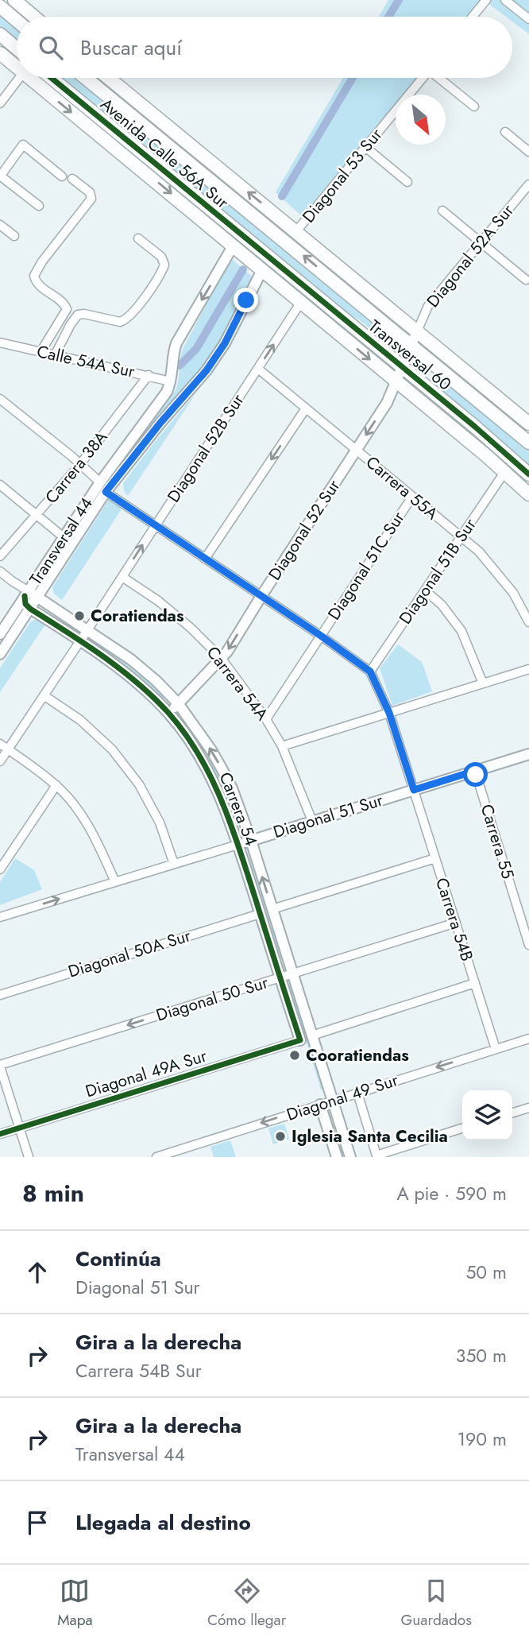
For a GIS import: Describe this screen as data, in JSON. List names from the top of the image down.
{
  "streets": {
    "highway": ["Avenida Calle 56A Sur", "Transversal 60"],
    "street": [
      "Diagonal 53 Sur",
      "Diagonal 52A Sur",
      "Calle 54A Sur",
      "Diagonal 52B Sur",
      "Carrera 38A",
      "Carrera 55A",
      "Diagonal 52 Sur",
      "Transversal 44",
      "Diagonal 51C Sur",
      "Diagonal 51B Sur",
      "Carrera 54A",
      "Carrera 54",
      "Diagonal 51 Sur",
      "Carrera 55",
      "Carrera 54B",
      "Diagonal 50A Sur",
      "Diagonal 50 Sur",
      "Diagonal 49A Sur",
      "Diagonal 49 Sur"
    ]
  },
  "crossings": [
    ["Avenida Calle 56A Sur", "Diagonal 53 Sur"],
    ["Avenida Calle 56A Sur", "Transversal 60"],
    ["Avenida Calle 56A Sur", "Transversal 44"],
    ["Diagonal 53 Sur", "Transversal 60"],
    ["Diagonal 52A Sur", "Transversal 60"],
    ["Diagonal 52A Sur", "Diagonal 52 Sur"],
    ["Transversal 60", "Diagonal 52B Sur"],
    ["Transversal 60", "Diagonal 52 Sur"],
    ["Transversal 60", "Transversal 44"],
    ["Transversal 60", "Diagonal 51B Sur"],
    ["Calle 54A Sur", "Carrera 38A"],
    ["Calle 54A Sur", "Transversal 44"],
    ["Diagonal 52B Sur", "Carrera 55A"],
    ["Diagonal 52B Sur", "Carrera 54A"],
    ["Diagonal 52B Sur", "Carrera 54"],
    ["Carrera 55A", "Diagonal 52 Sur"],
    ["Carrera 55A", "Diagonal 51C Sur"],
    ["Carrera 55A", "Diagonal 51B Sur"],
    ["Diagonal 52 Sur", "Carrera 54A"],
    ["Diagonal 52 Sur", "Carrera 54"],
    ["Transversal 44", "Carrera 54"],
    ["Diagonal 51C Sur", "Carrera 54A"],
    ["Diagonal 51B Sur", "Carrera 54B"],
    ["Carrera 54A", "Diagonal 51 Sur"],
    ["Carrera 54", "Diagonal 51 Sur"],
    ["Carrera 54", "Diagonal 50A Sur"],
    ["Carrera 54", "Diagonal 50 Sur"],
    ["Carrera 54", "Diagonal 49A Sur"],
    ["Carrera 54", "Diagonal 49 Sur"],
    ["Diagonal 51 Sur", "Carrera 55"],
    ["Diagonal 51 Sur", "Carrera 54B"],
    ["Carrera 54B", "Diagonal 50 Sur"],
    ["Carrera 54B", "Diagonal 49 Sur"]
  ],
  "one_way": ["Diagonal 50 Sur", "Diagonal 49 Sur"],
  "places": ["Coratiendas", "Cooratiendas", "Iglesia Santa Cecilia"],
  "north": "bottom right",
  "page": {
    "search": "Buscar aquí",
    "heading": ["8 min", "A pie · 590 m"],
    "list": [
      ["Continúa", "Diagonal 51 Sur", "50 m"],
      ["Gira a la derecha", "Carrera 54B Sur", "350 m"],
      ["Gira a la derecha", "Transversal 44", "190 m"],
      "Llegada al destino"
    ],
    "nav": ["Mapa", "Cómo llegar", "Guardados"]
  }
}
